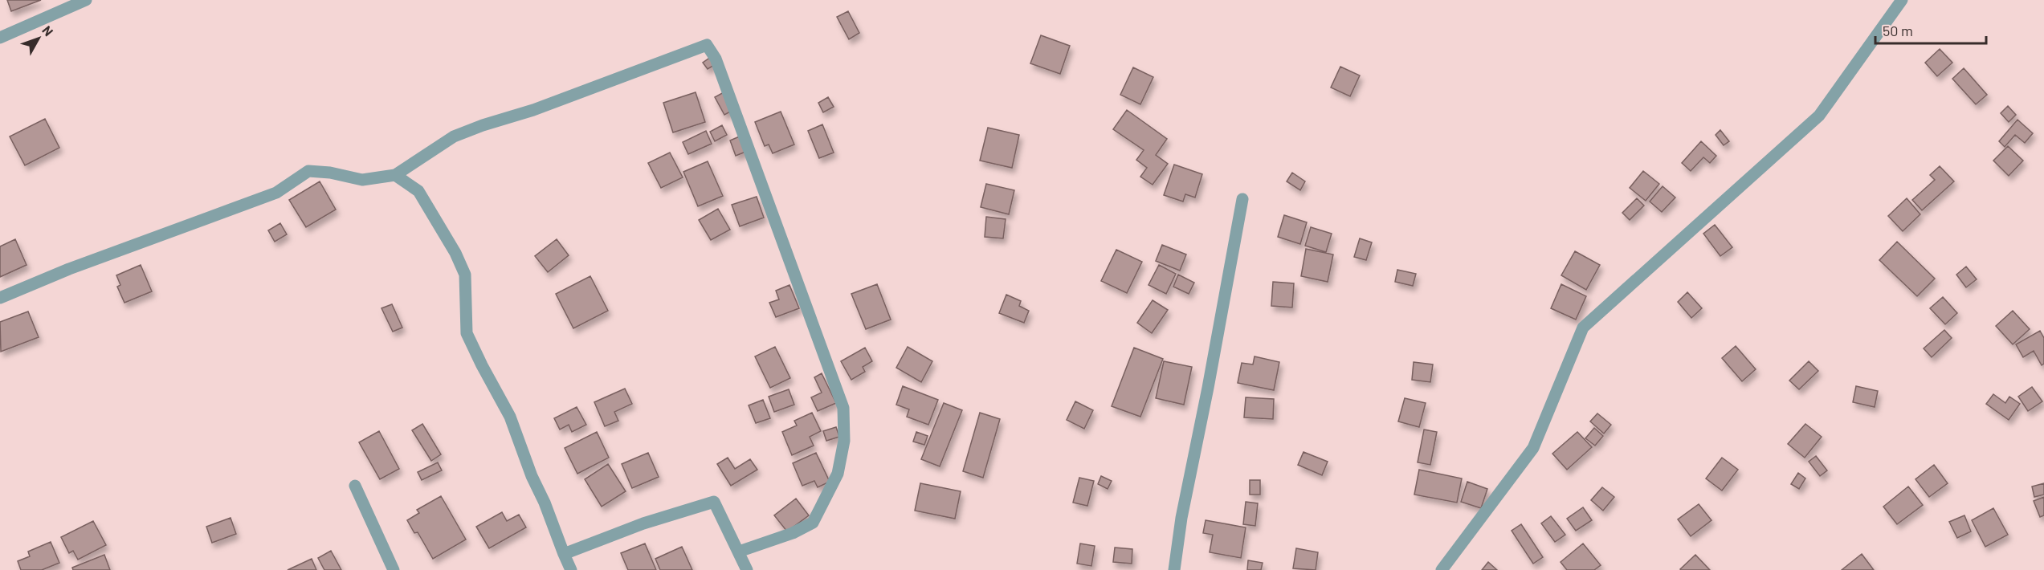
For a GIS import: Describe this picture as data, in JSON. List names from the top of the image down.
{
  "scale_bar": "50 m",
  "north": "top right"
}
